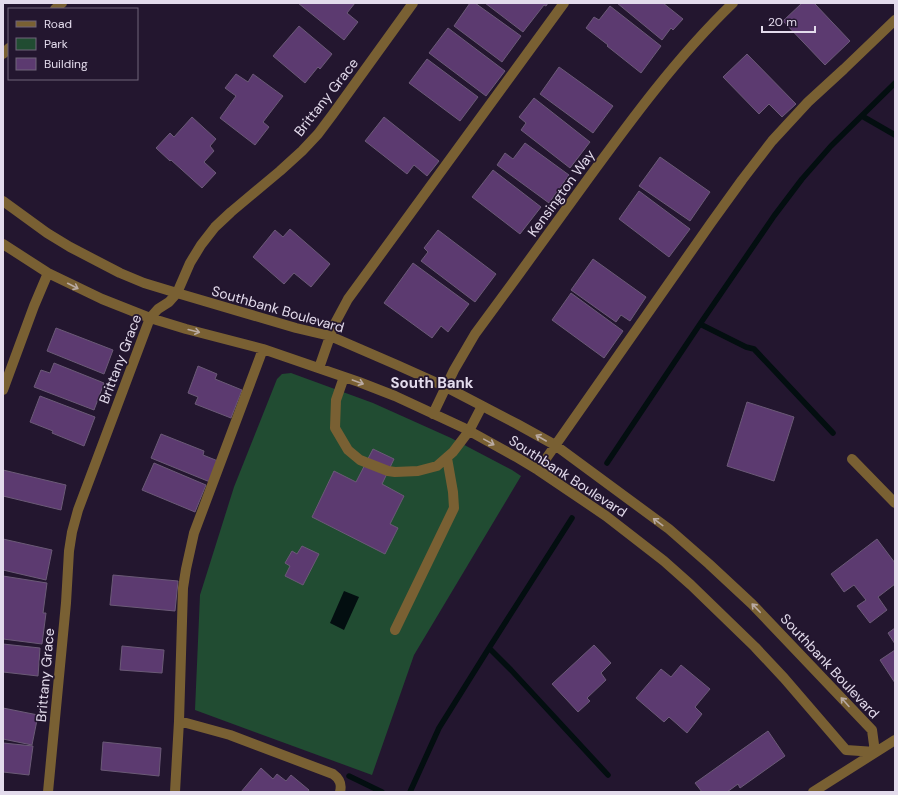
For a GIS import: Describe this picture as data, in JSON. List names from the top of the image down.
{
  "streets": {
    "street": ["Brittany Grace", "Kensington Way", "Southbank Boulevard"]
  },
  "crossings": [
    ["Brittany Grace", "Southbank Boulevard"],
    ["Kensington Way", "Southbank Boulevard"]
  ],
  "districts": ["South Bank"],
  "legend": ["Road", "Park", "Building"],
  "scale_bar": "20 m"
}
